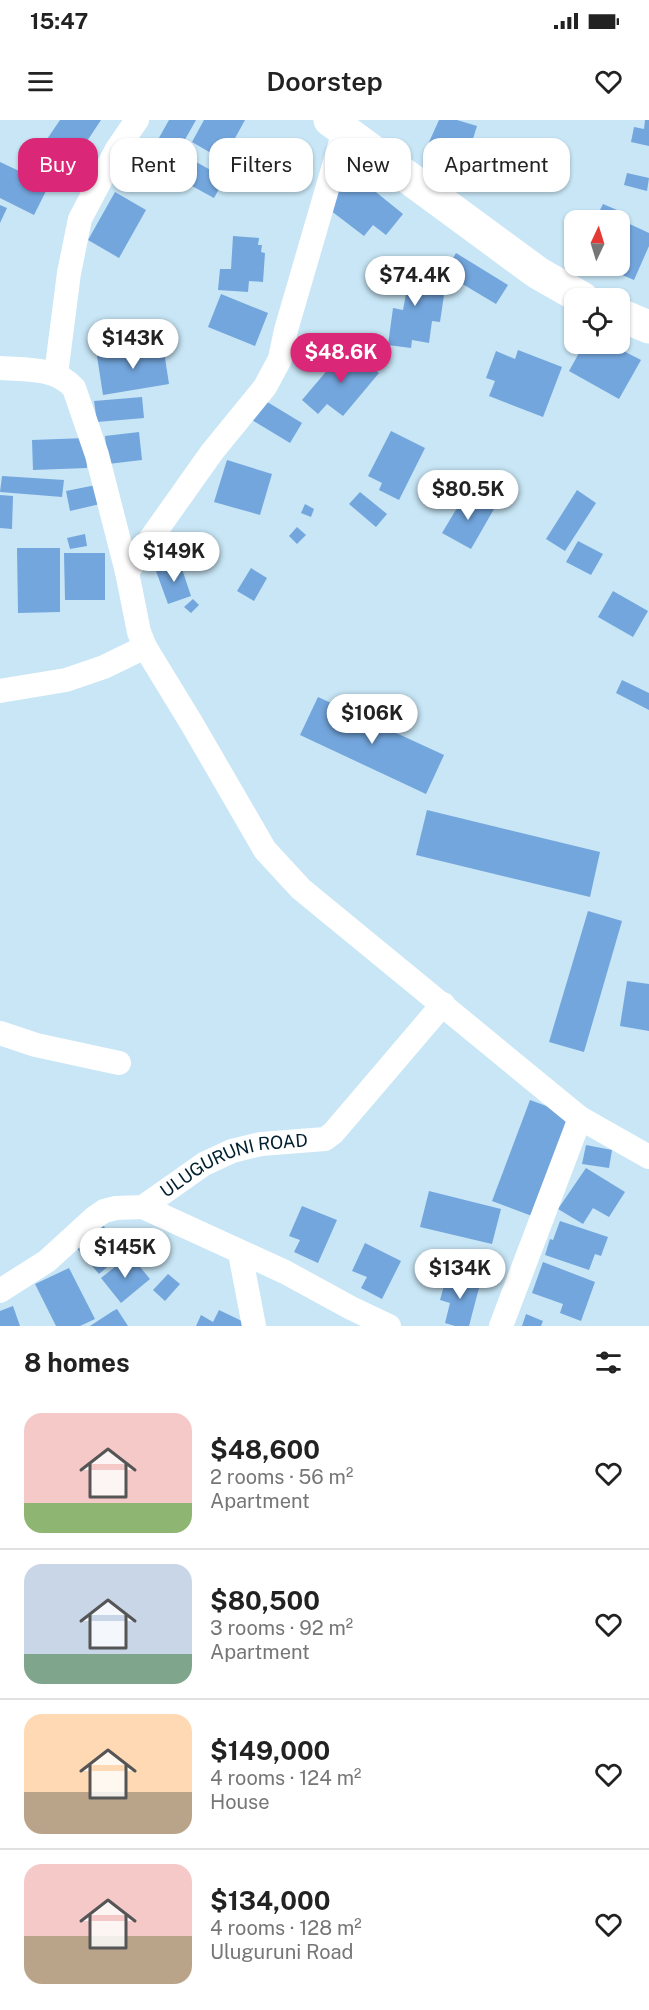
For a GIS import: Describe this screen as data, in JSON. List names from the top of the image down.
{
  "streets": {
    "street": ["ULUGURUNI ROAD"]
  },
  "north": "top",
  "page": {
    "status": "15:47",
    "header": "Doorstep",
    "chip": [
      "Buy",
      "Rent",
      "Filters",
      "New",
      "Apartment"
    ],
    "price": [
      "$74.4K",
      "$143K",
      "$48.6K",
      "$80.5K",
      "$149K",
      "$106K",
      "$145K",
      "$134K"
    ],
    "heading": "8 homes",
    "list": [
      {
        "name": "$48,600",
        "note": "2 rooms · 56 m² · Apartment"
      },
      {
        "name": "$80,500",
        "note": "3 rooms · 92 m² · Apartment"
      },
      {
        "name": "$149,000",
        "note": "4 rooms · 124 m² · House"
      },
      {
        "name": "$134,000",
        "note": "4 rooms · 128 m² · Uluguruni Road"
      }
    ]
  }
}
